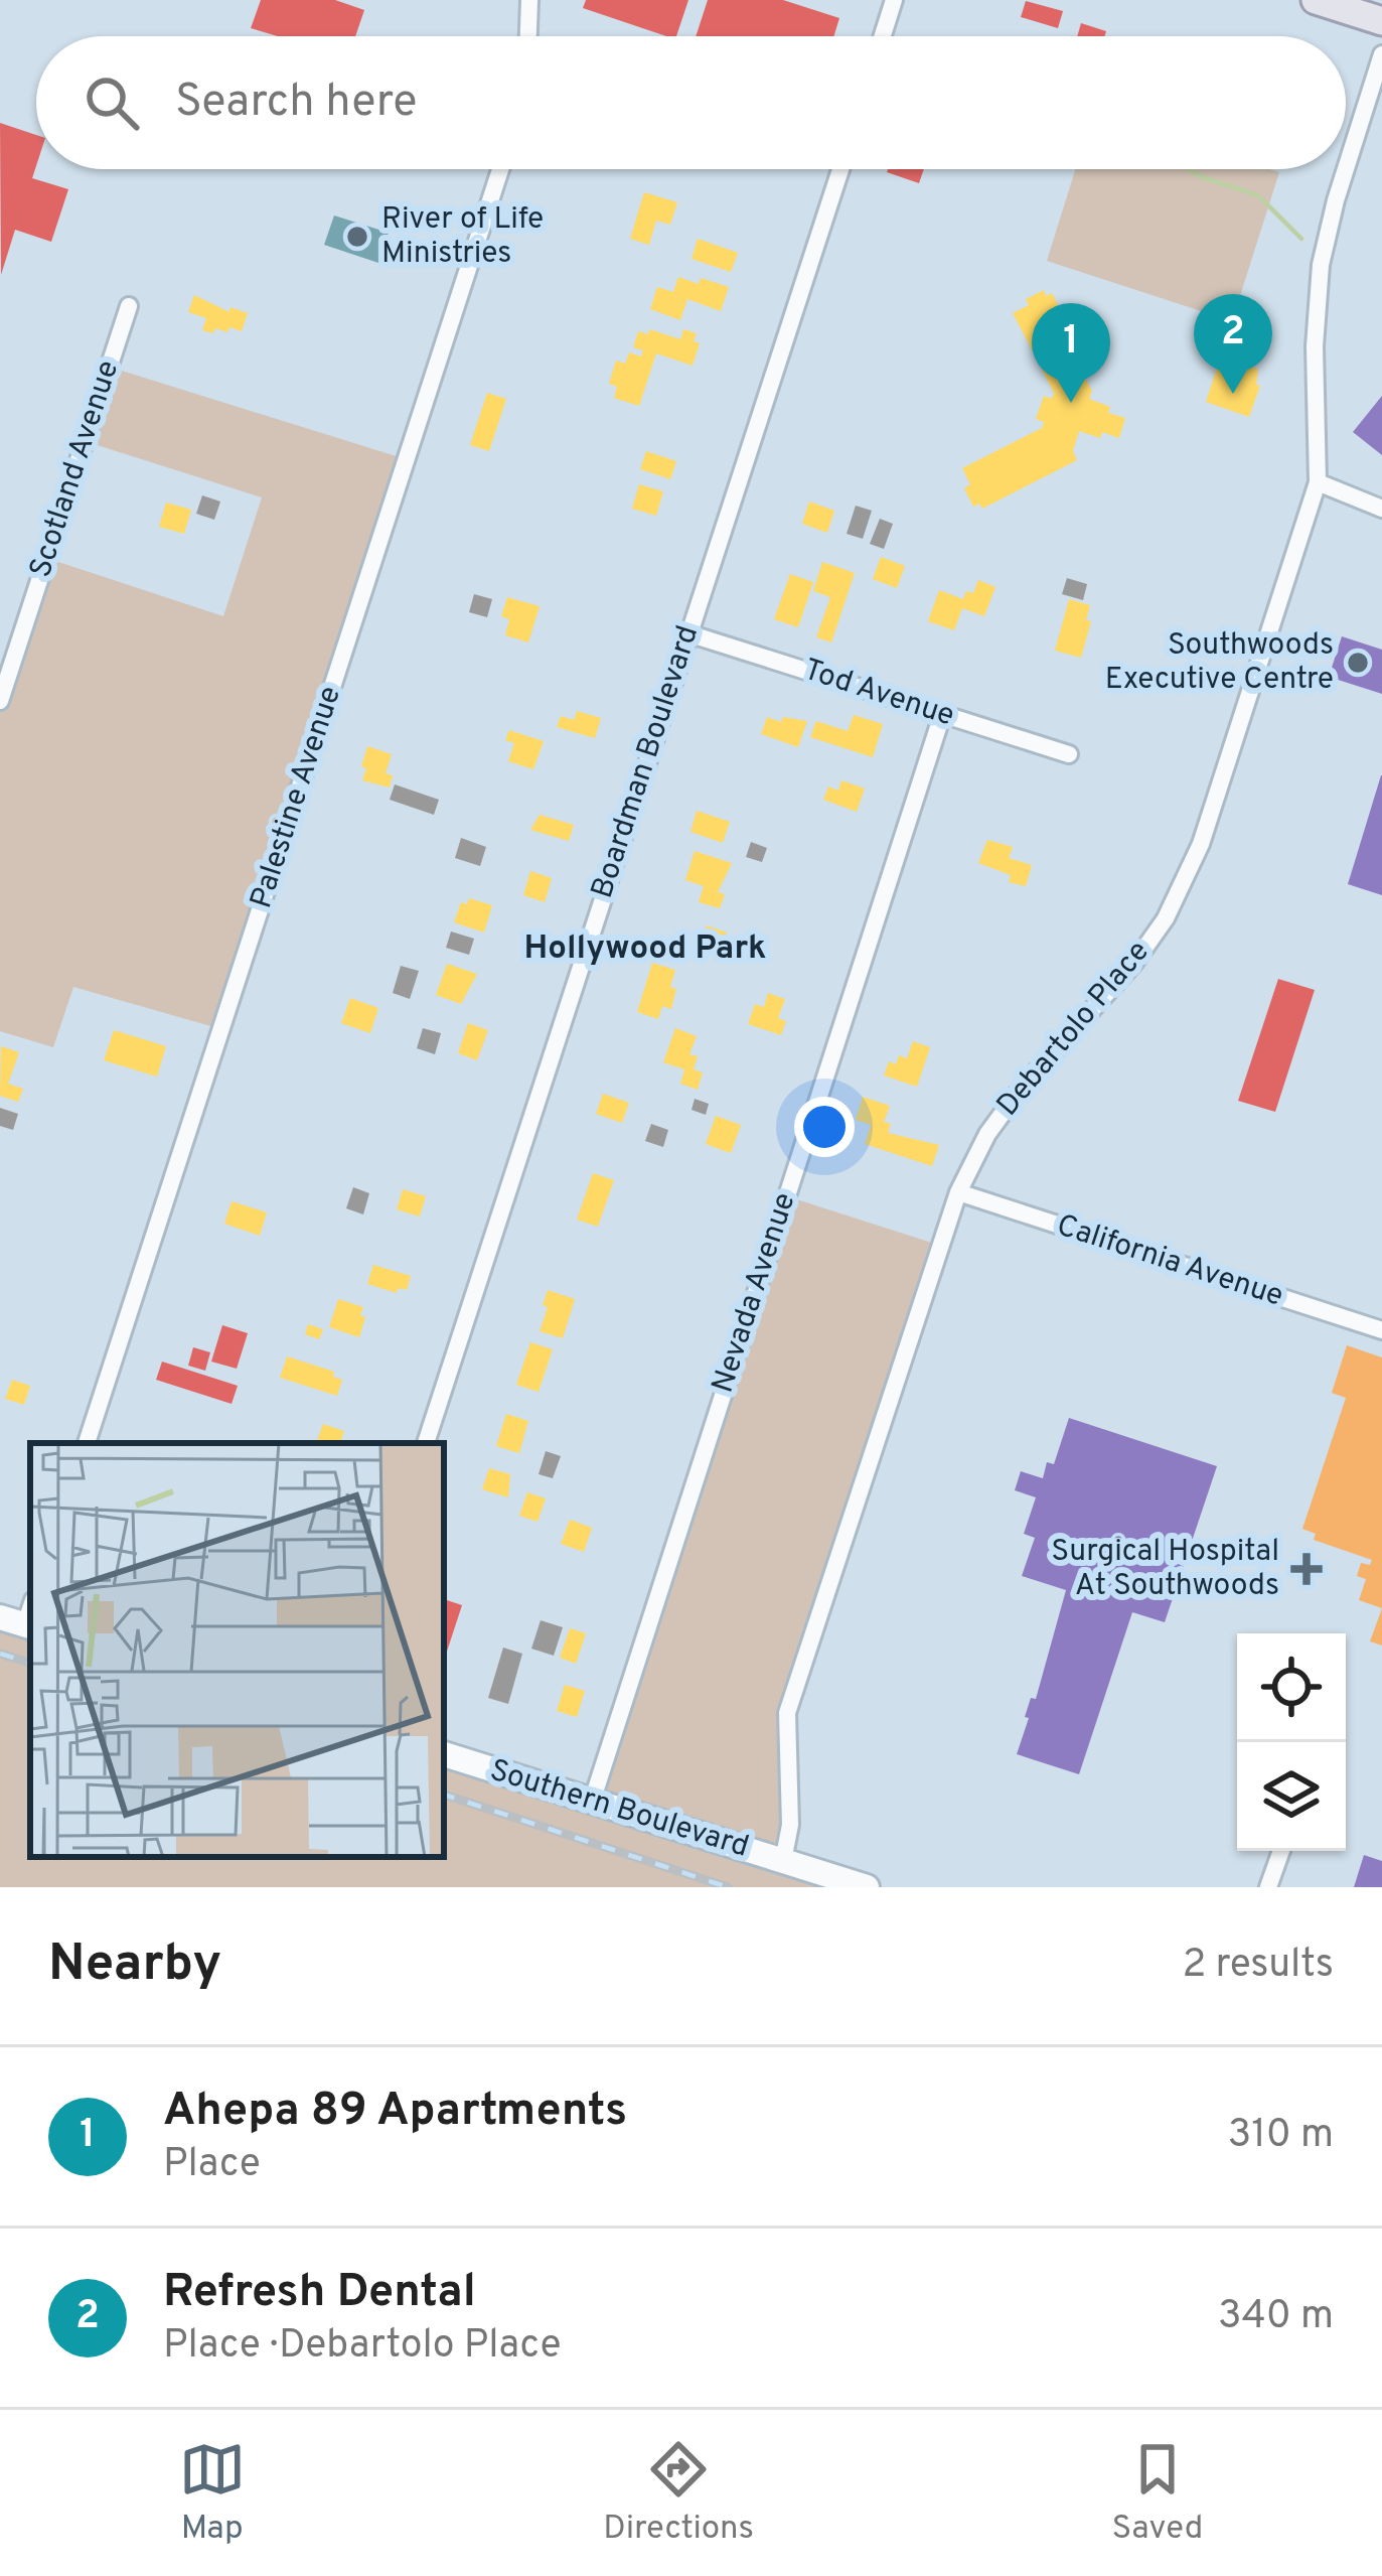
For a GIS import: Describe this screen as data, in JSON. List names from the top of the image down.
{
  "streets": {
    "street": [
      "Scotland Avenue",
      "Tod Avenue",
      "Boardman Boulevard",
      "Palestine Avenue",
      "Debartolo Place",
      "California Avenue",
      "Nevada Avenue",
      "Southern Boulevard"
    ]
  },
  "crossings": [
    ["Tod Avenue", "Boardman Boulevard"],
    ["Tod Avenue", "Nevada Avenue"],
    ["Debartolo Place", "California Avenue"],
    ["Debartolo Place", "Southern Boulevard"],
    ["Nevada Avenue", "Southern Boulevard"]
  ],
  "districts": ["Hollywood Park"],
  "places": {
    "other": ["River of Life Ministries", "Southwoods Executive Centre"],
    "health": ["Surgical Hospital At Southwoods"]
  },
  "page": {
    "search": "Search here",
    "pins": ["2", "1"],
    "heading": ["Nearby", "2 results"],
    "list": [
      {
        "mark": "1",
        "name": "Ahepa 89 Apartments",
        "note": "Place",
        "value": "310 m"
      },
      {
        "mark": "2",
        "name": "Refresh Dental",
        "note": "Place · Debartolo Place",
        "value": "340 m"
      }
    ],
    "nav": ["Map", "Directions", "Saved"]
  }
}
